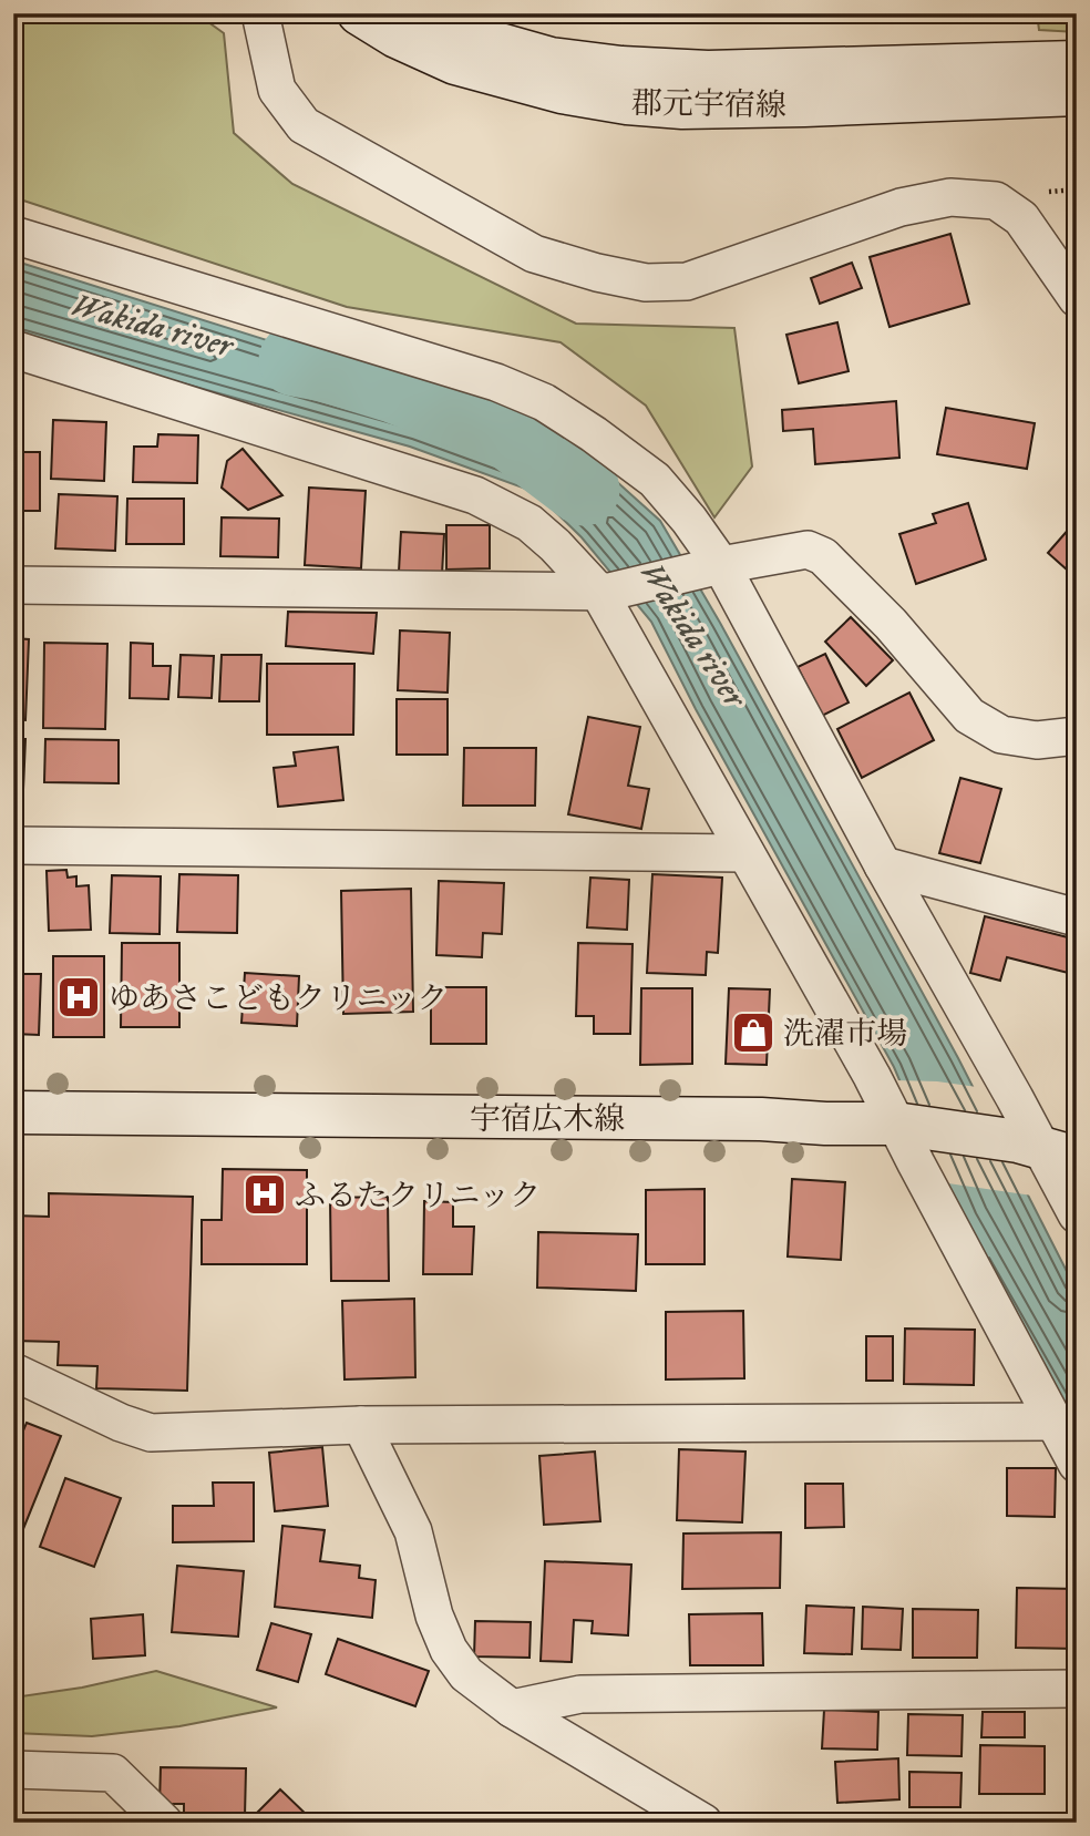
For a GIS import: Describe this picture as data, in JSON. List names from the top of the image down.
{
  "streets": {
    "street": ["郡元宇宿線", "宇宿広木線"]
  },
  "water": ["Wakida river"],
  "places": {
    "hospital": ["ゆあさこどもクリニック", "ふるたクリニック"],
    "shop": ["洗濯市場"]
  }
}
